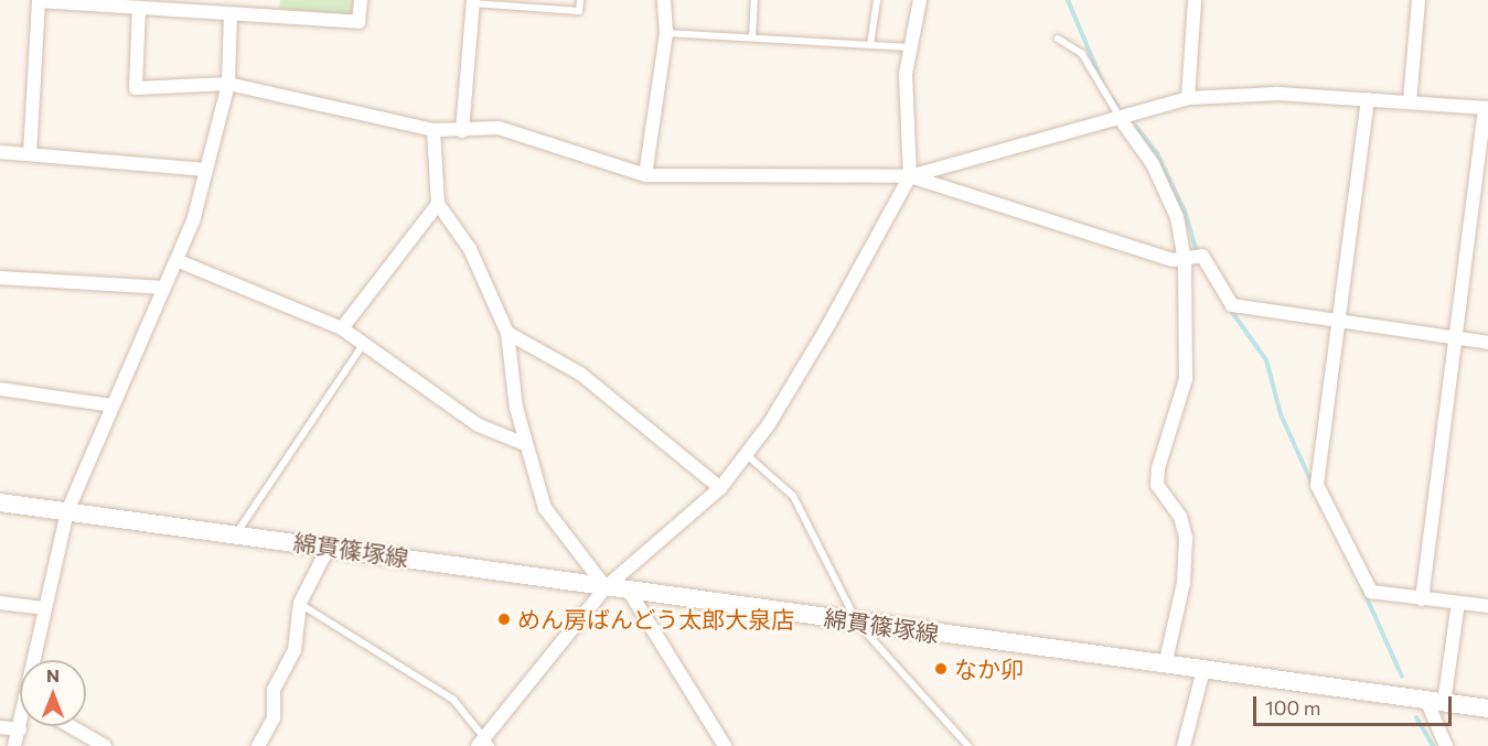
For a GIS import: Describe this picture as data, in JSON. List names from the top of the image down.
{
  "streets": {
    "main road": ["綿貫篠塚線"]
  },
  "places": ["めん房ばんどう太郎大泉店", "なか卯"],
  "scale_bar": "100 m",
  "north": "top"
}
